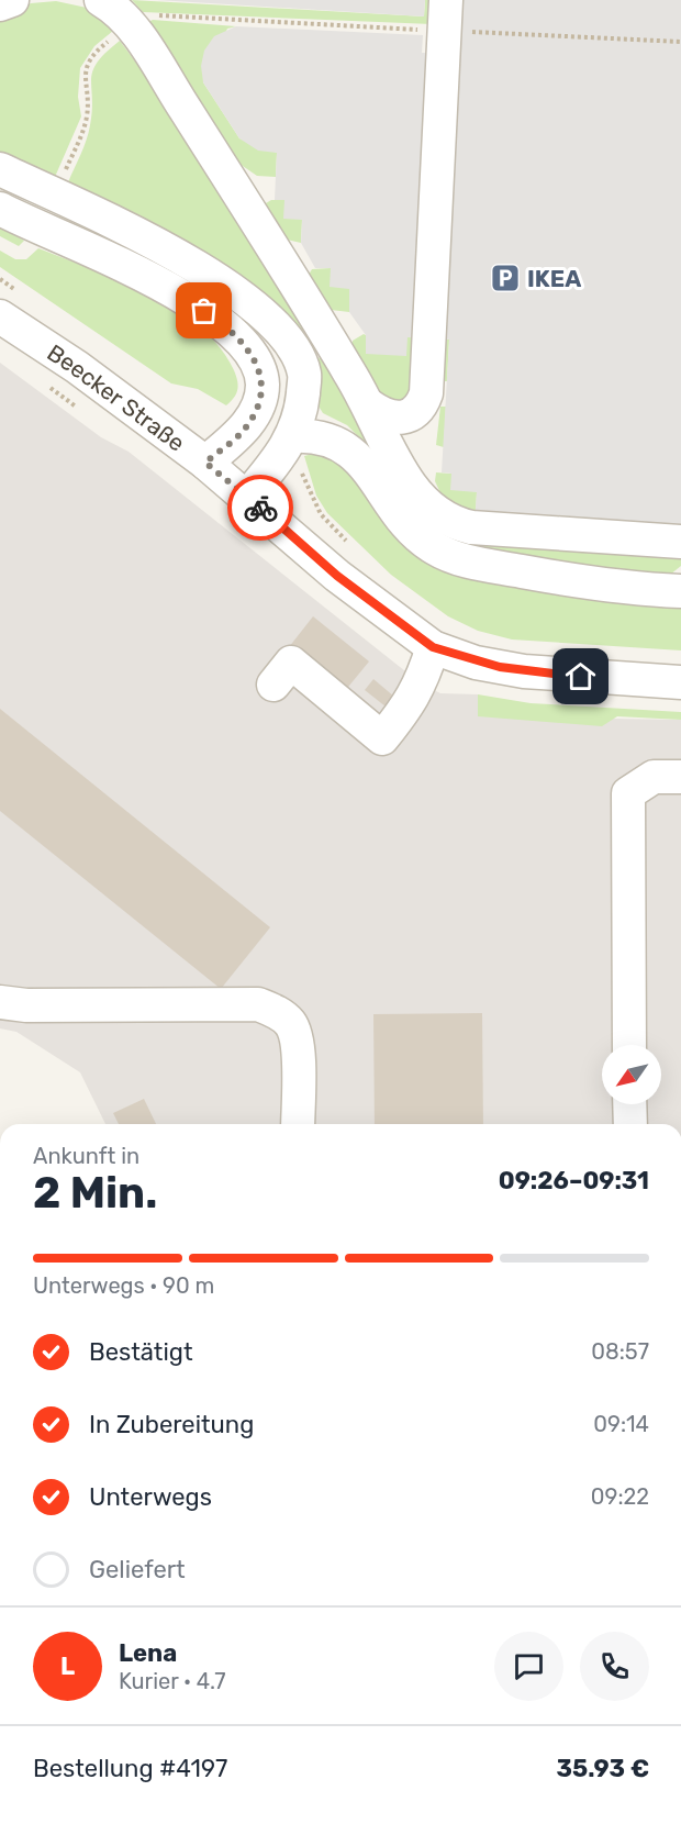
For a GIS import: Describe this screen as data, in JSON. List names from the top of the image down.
{
  "streets": {
    "street": ["Beecker Straße"]
  },
  "places": {
    "parking": ["IKEA"]
  },
  "north": "bottom left",
  "page": {
    "heading": ["2 Min.", "Ankunft in", "09:26–09:31"],
    "panel": [
      "Lena",
      "Kurier · 4.7",
      "Bestellung #4197",
      "35.93 €"
    ],
    "bar": "Unterwegs · 90 m",
    "list": [
      ["Bestätigt", "08:57"],
      ["In Zubereitung", "09:14"],
      ["Unterwegs", "09:22"],
      "Geliefert"
    ],
    "round": "L"
  }
}
